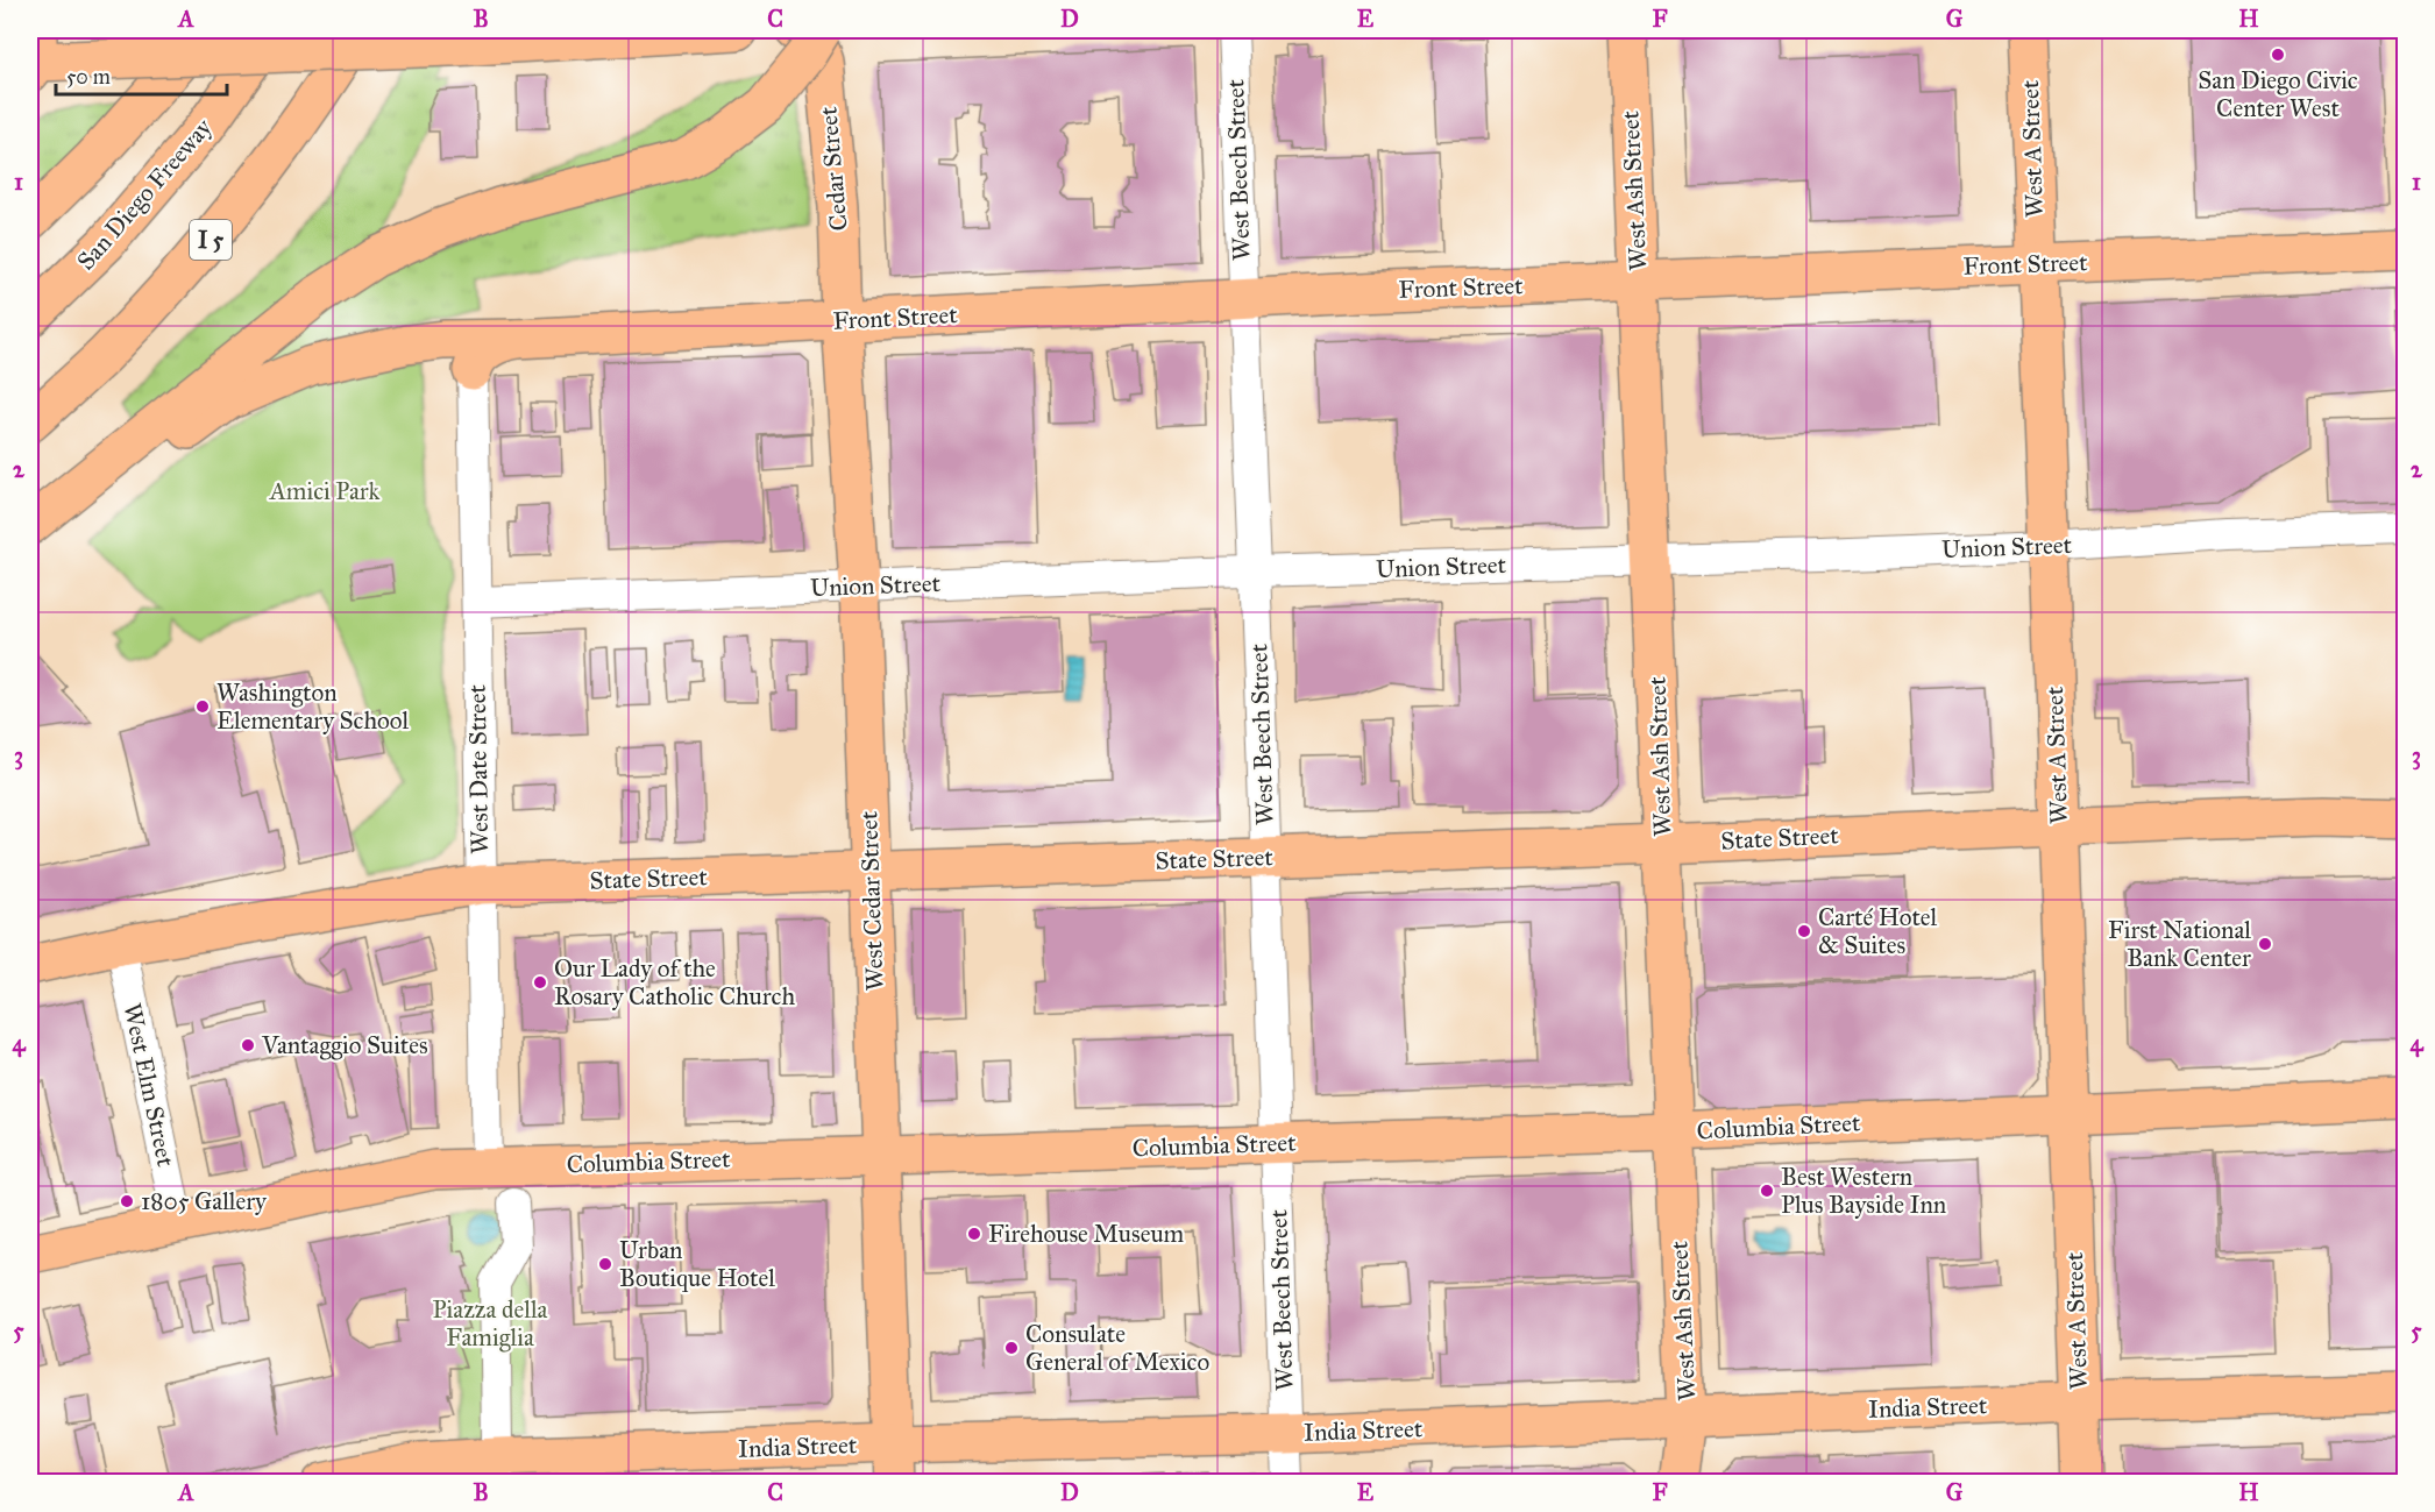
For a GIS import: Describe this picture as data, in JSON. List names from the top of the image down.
{
  "streets": {
    "main road": [
      "West A Street",
      "Cedar Street",
      "West Ash Street",
      "San Diego Freeway",
      "I 5",
      "Front Street",
      "State Street",
      "West Cedar Street",
      "Columbia Street",
      "India Street"
    ],
    "street": [
      "West Beech Street",
      "Union Street",
      "West Date Street",
      "West Elm Street"
    ]
  },
  "crossings": [
    ["West A Street", "Front Street"],
    ["West A Street", "Union Street"],
    ["West A Street", "State Street"],
    ["West A Street", "Columbia Street"],
    ["West A Street", "India Street"],
    ["Cedar Street", "Front Street"],
    ["Cedar Street", "West Cedar Street"],
    ["West Beech Street", "Front Street"],
    ["West Beech Street", "Union Street"],
    ["West Beech Street", "State Street"],
    ["West Beech Street", "Columbia Street"],
    ["West Beech Street", "India Street"],
    ["West Ash Street", "Front Street"],
    ["West Ash Street", "Union Street"],
    ["West Ash Street", "State Street"],
    ["West Ash Street", "Columbia Street"],
    ["West Ash Street", "India Street"],
    ["Front Street", "West Cedar Street"],
    ["Union Street", "West Date Street"],
    ["Union Street", "West Cedar Street"],
    ["West Date Street", "State Street"],
    ["West Date Street", "Columbia Street"],
    ["State Street", "West Cedar Street"],
    ["State Street", "West Elm Street"],
    ["West Cedar Street", "Columbia Street"],
    ["West Cedar Street", "India Street"],
    ["West Elm Street", "Columbia Street"]
  ],
  "parks": ["Amici Park", "Piazza della Famiglia"],
  "places": [
    "San Diego Civic Center West",
    "Washington Elementary School",
    "Carté Hotel & Suites",
    "First National Bank Center",
    "Our Lady of the Rosary Catholic Church",
    "Vantaggio Suites",
    "Best Western Plus Bayside Inn",
    "1805 Gallery",
    "Firehouse Museum",
    "Urban Boutique Hotel",
    "Consulate General of Mexico"
  ],
  "scale_bar": "50 m",
  "grid": {
    "columns": [
      "A",
      "B",
      "C",
      "D",
      "E",
      "F",
      "G",
      "H"
    ],
    "rows": [
      "1",
      "2",
      "3",
      "4",
      "5"
    ]
  }
}
